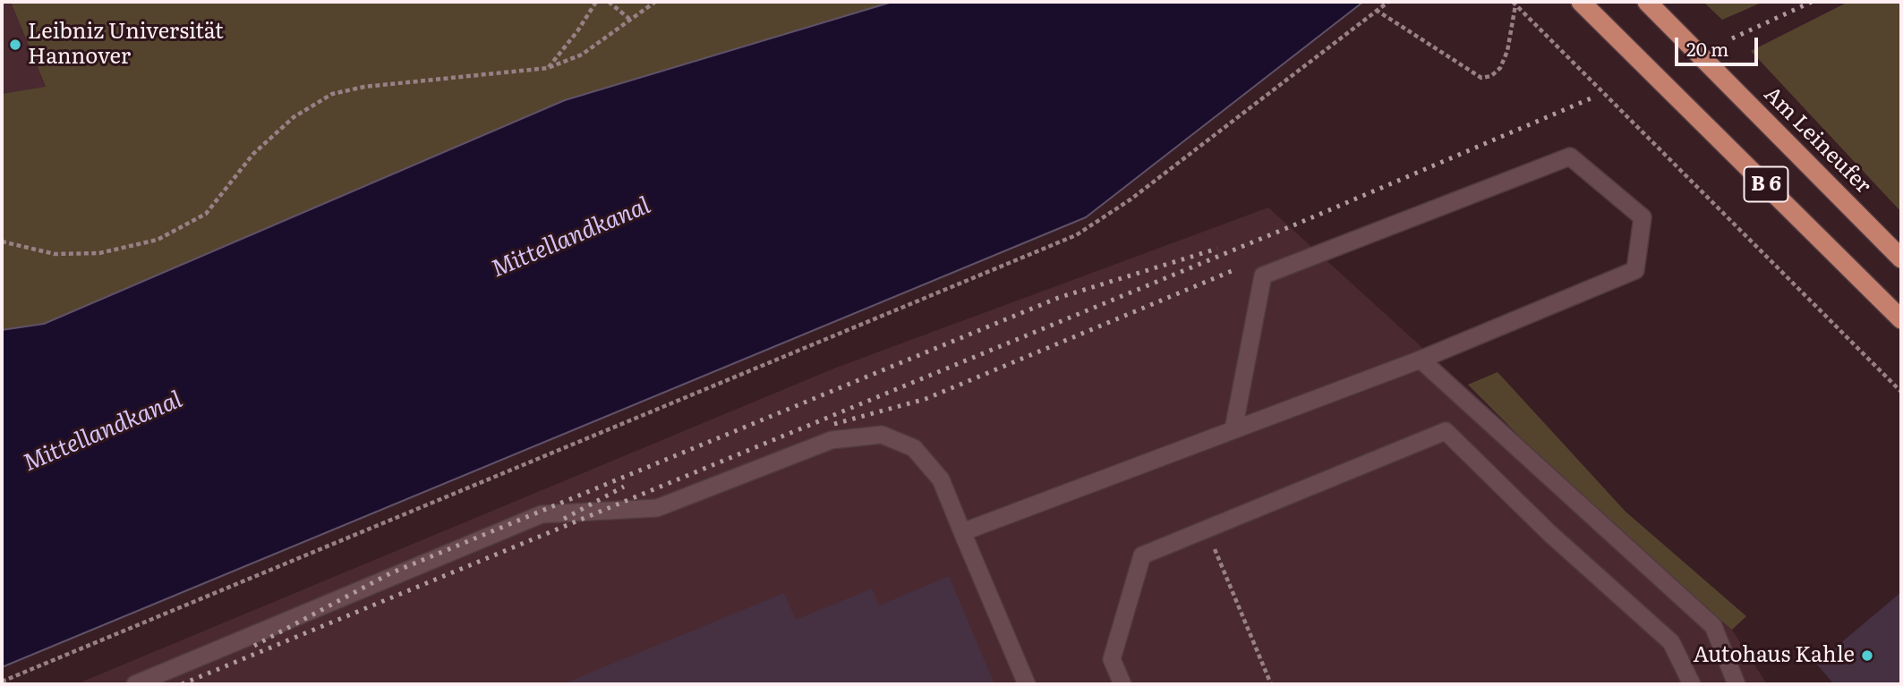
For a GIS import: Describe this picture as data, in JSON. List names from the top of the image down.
{
  "streets": {
    "highway": ["Am Leineufer", "B 6"]
  },
  "water": ["Mittellandkanal"],
  "places": ["Leibniz Universität Hannover", "Autohaus Kahle"],
  "scale_bar": "20 m"
}
